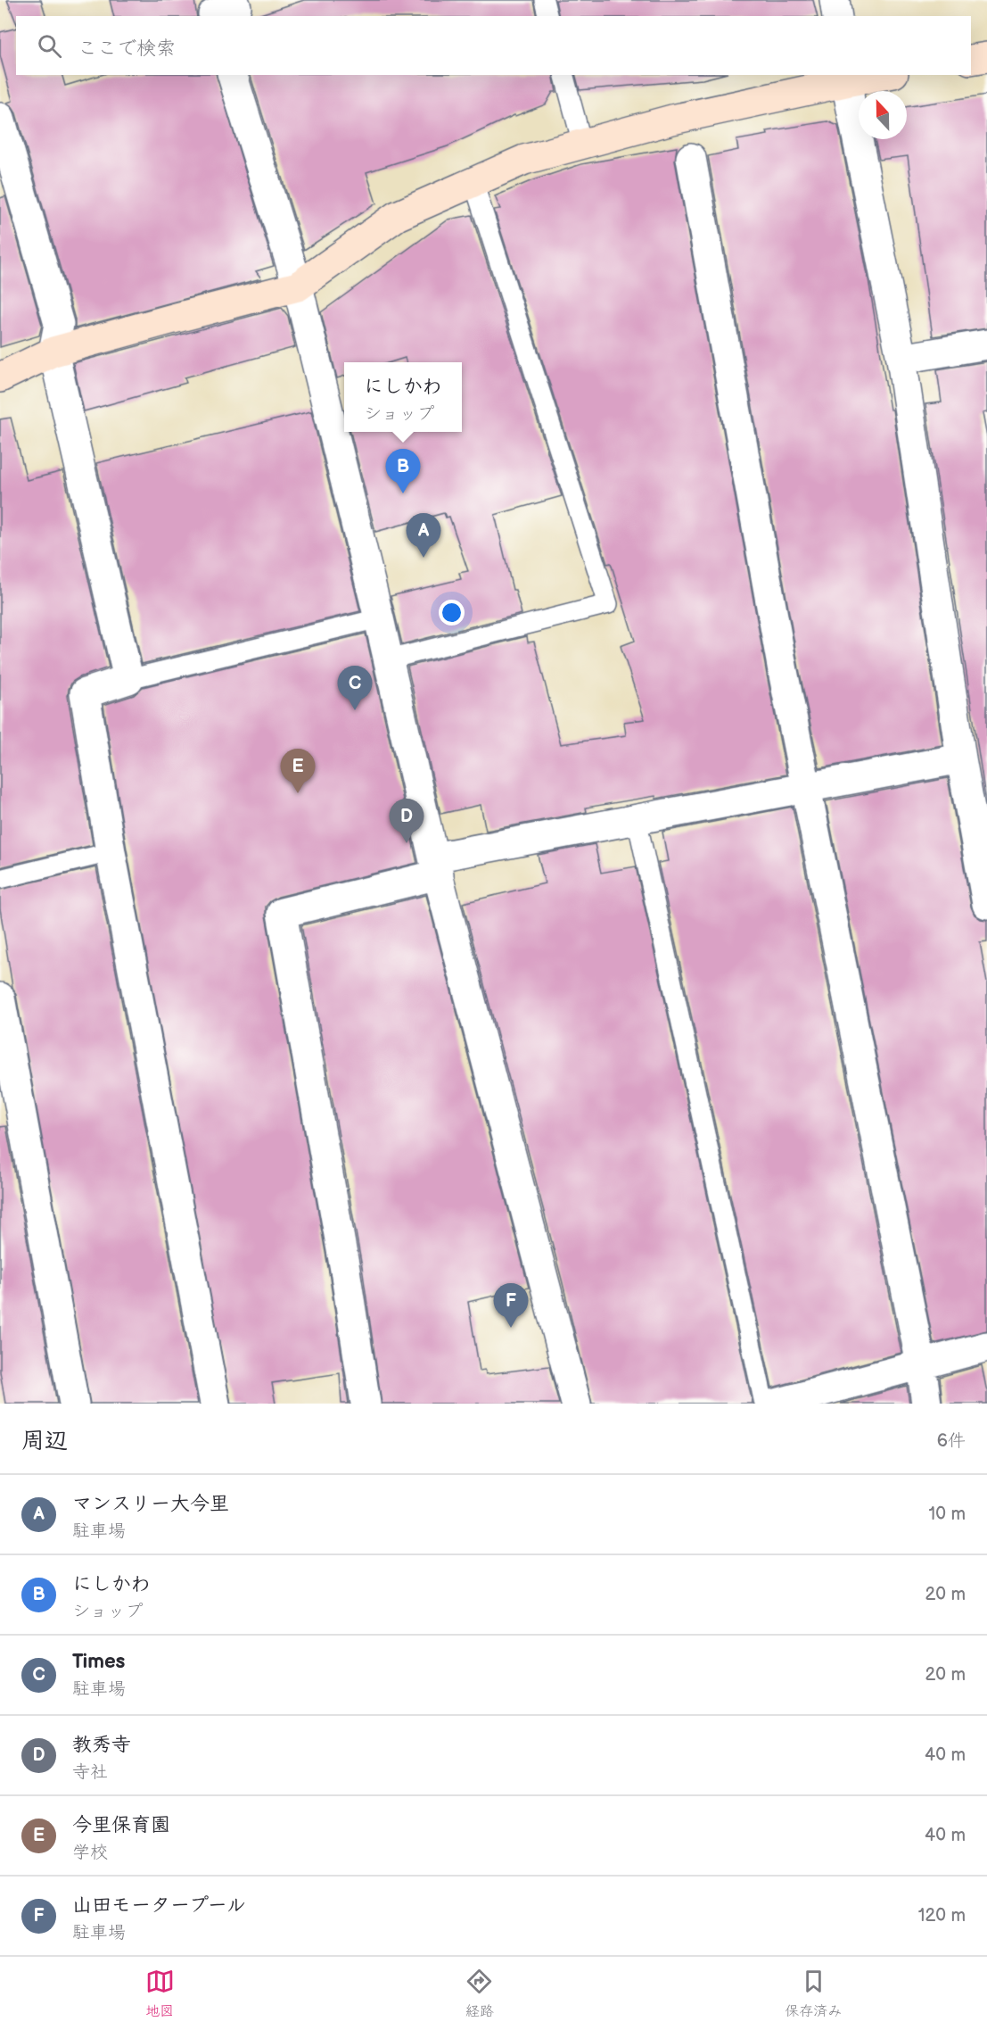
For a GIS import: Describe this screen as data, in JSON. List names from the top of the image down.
{
  "north": "top",
  "page": {
    "search": "ここで検索",
    "popup": ["にしかわ", "ショップ"],
    "pins": [
      "B",
      "A",
      "C",
      "E",
      "D",
      "F"
    ],
    "heading": ["周辺", "6件"],
    "list": [
      {
        "mark": "A",
        "name": "マンスリー大今里",
        "note": "駐車場",
        "value": "10 m"
      },
      {
        "mark": "B",
        "name": "にしかわ",
        "note": "ショップ",
        "value": "20 m"
      },
      {
        "mark": "C",
        "name": "Times",
        "note": "駐車場",
        "value": "20 m"
      },
      {
        "mark": "D",
        "name": "教秀寺",
        "note": "寺社",
        "value": "40 m"
      },
      {
        "mark": "E",
        "name": "今里保育園",
        "note": "学校",
        "value": "40 m"
      },
      {
        "mark": "F",
        "name": "山田モータープール",
        "note": "駐車場",
        "value": "120 m"
      }
    ],
    "nav": ["地図", "経路", "保存済み"]
  }
}
